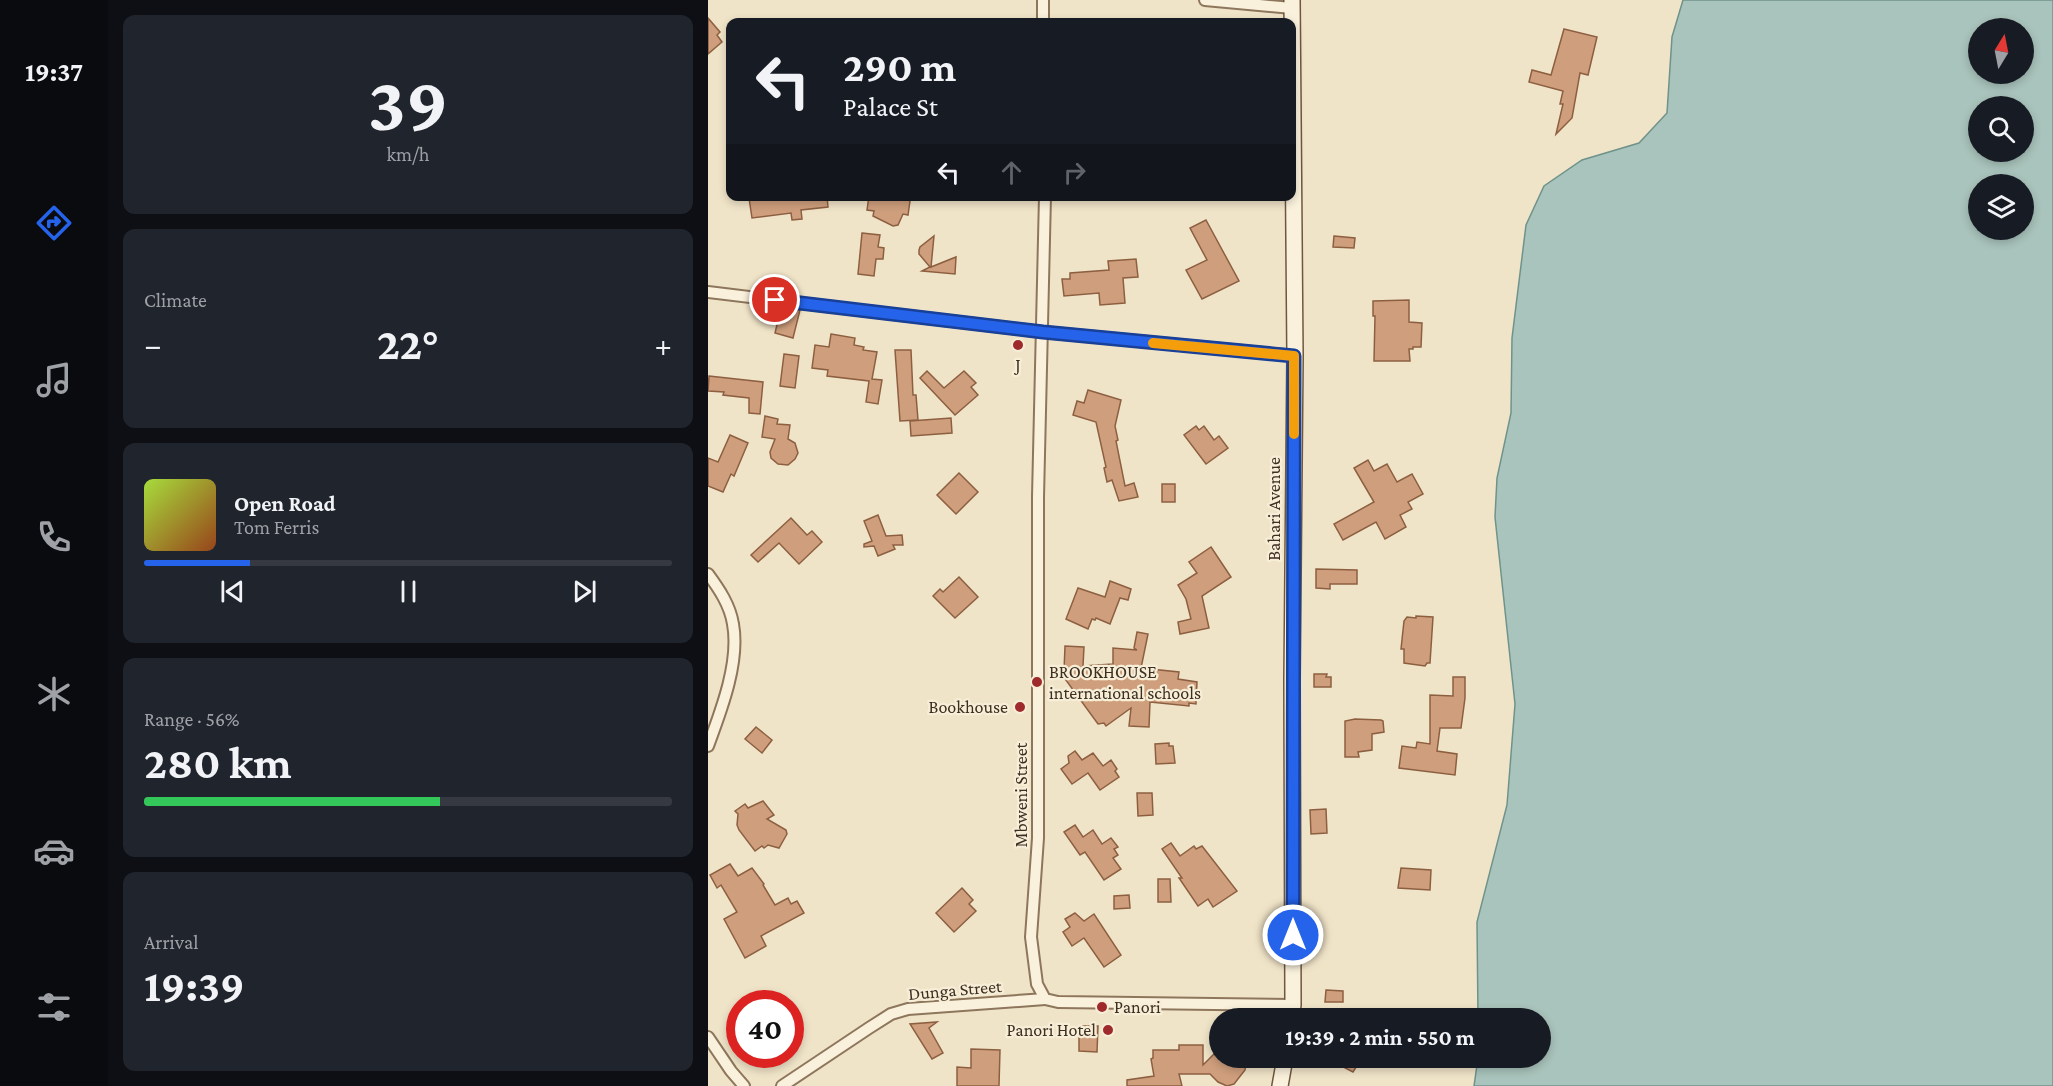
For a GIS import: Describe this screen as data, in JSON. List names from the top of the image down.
{
  "streets": {
    "street": ["Bahari Avenue", "Mbweni Street", "Dunga Street"]
  },
  "crossings": [
    ["Mbweni Street", "Dunga Street"]
  ],
  "places": [
    "J",
    "BROOKHOUSE international schools",
    "Bookhouse",
    "Panori",
    "Panori Hotel"
  ],
  "north": "top",
  "page": {
    "tabs": "19:37",
    "tile": [
      ["39", "km/h"],
      "Climate",
      ["Range · 56%", "280 km"],
      ["Arrival", "19:39"]
    ],
    "turn": ["290 m", "Palace St"],
    "heat": ["−", "22°", "+"],
    "song": ["Open Road", "Tom Ferris"],
    "limit": "40",
    "trip": "19:39 · 2 min · 550 m"
  }
}
